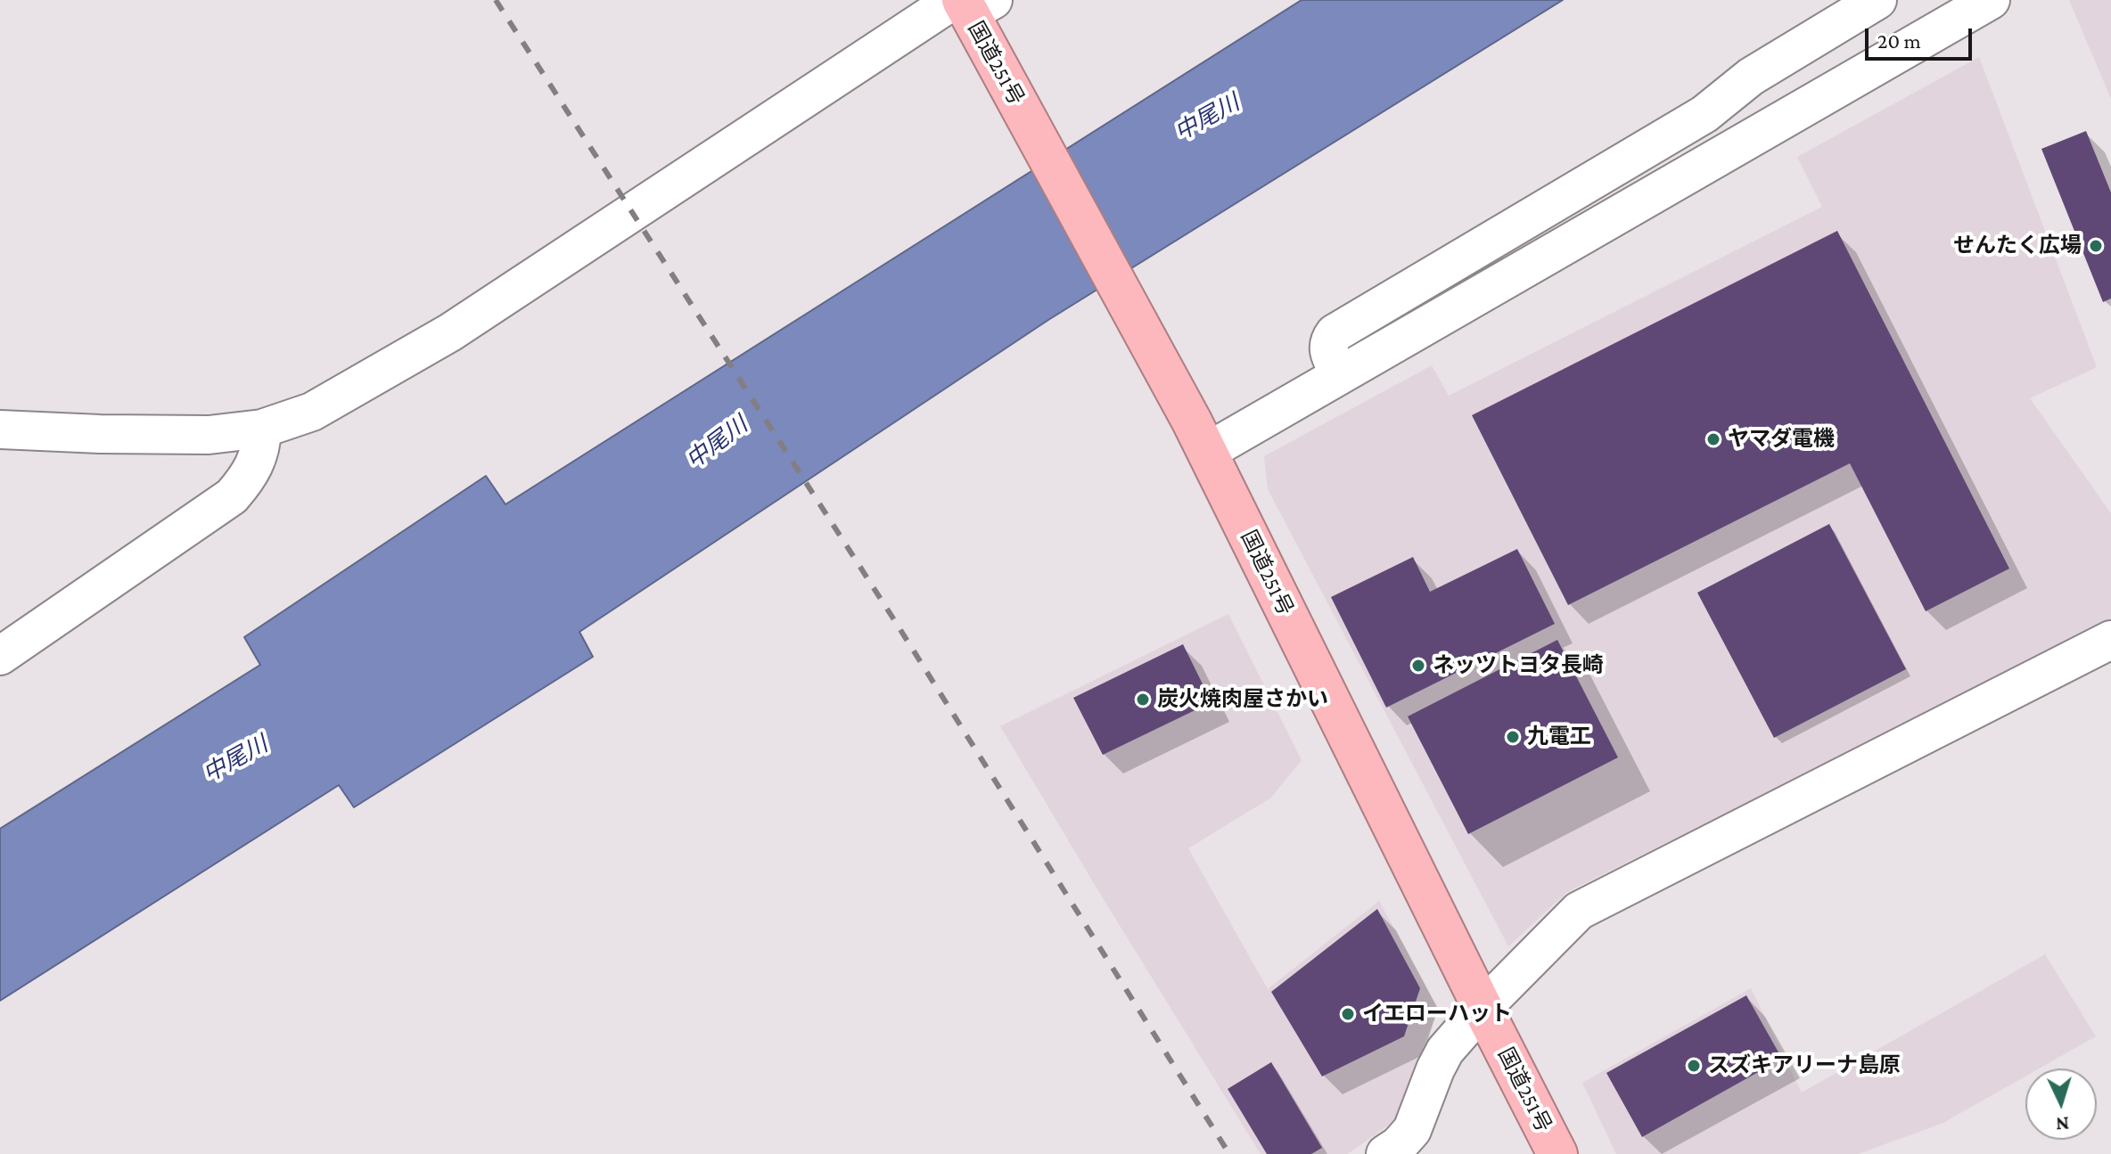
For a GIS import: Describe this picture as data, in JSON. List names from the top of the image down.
{
  "streets": {
    "highway": ["国道251号"]
  },
  "water": ["中尾川"],
  "places": [
    "せんたく広場",
    "ヤマダ電機",
    "ネッツトヨタ長崎",
    "炭火焼肉屋さかい",
    "九電工",
    "イエローハット",
    "スズキアリーナ島原"
  ],
  "scale_bar": "20 m",
  "north": "bottom"
}
